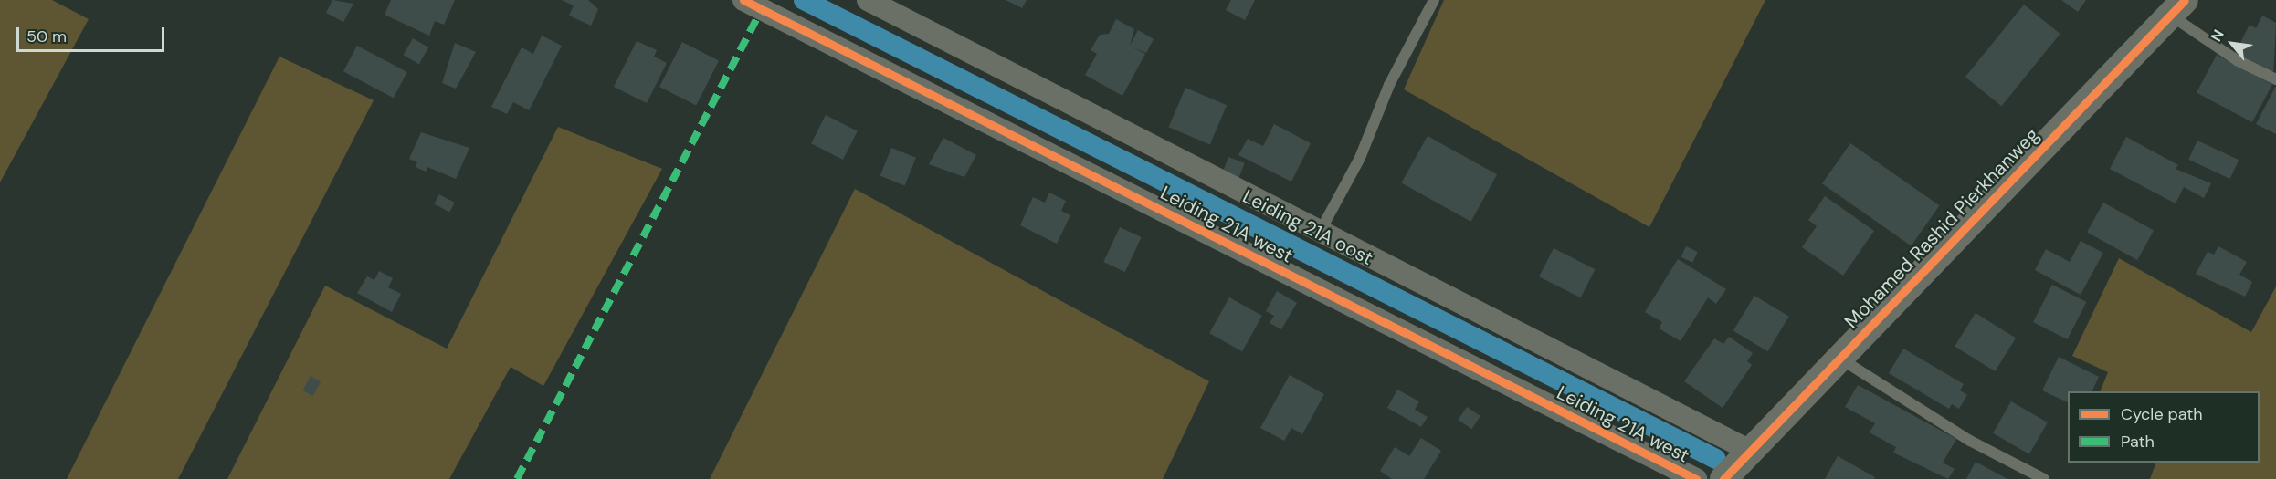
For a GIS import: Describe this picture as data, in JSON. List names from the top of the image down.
{
  "streets": {
    "street": ["Leiding 21A west", "Leiding 21A oost", "Mohamed Rashid Pierkhanweg"]
  },
  "crossings": [
    ["Leiding 21A oost", "Mohamed Rashid Pierkhanweg"]
  ],
  "legend": ["Cycle path", "Path"],
  "scale_bar": "50 m",
  "north": "top left"
}
